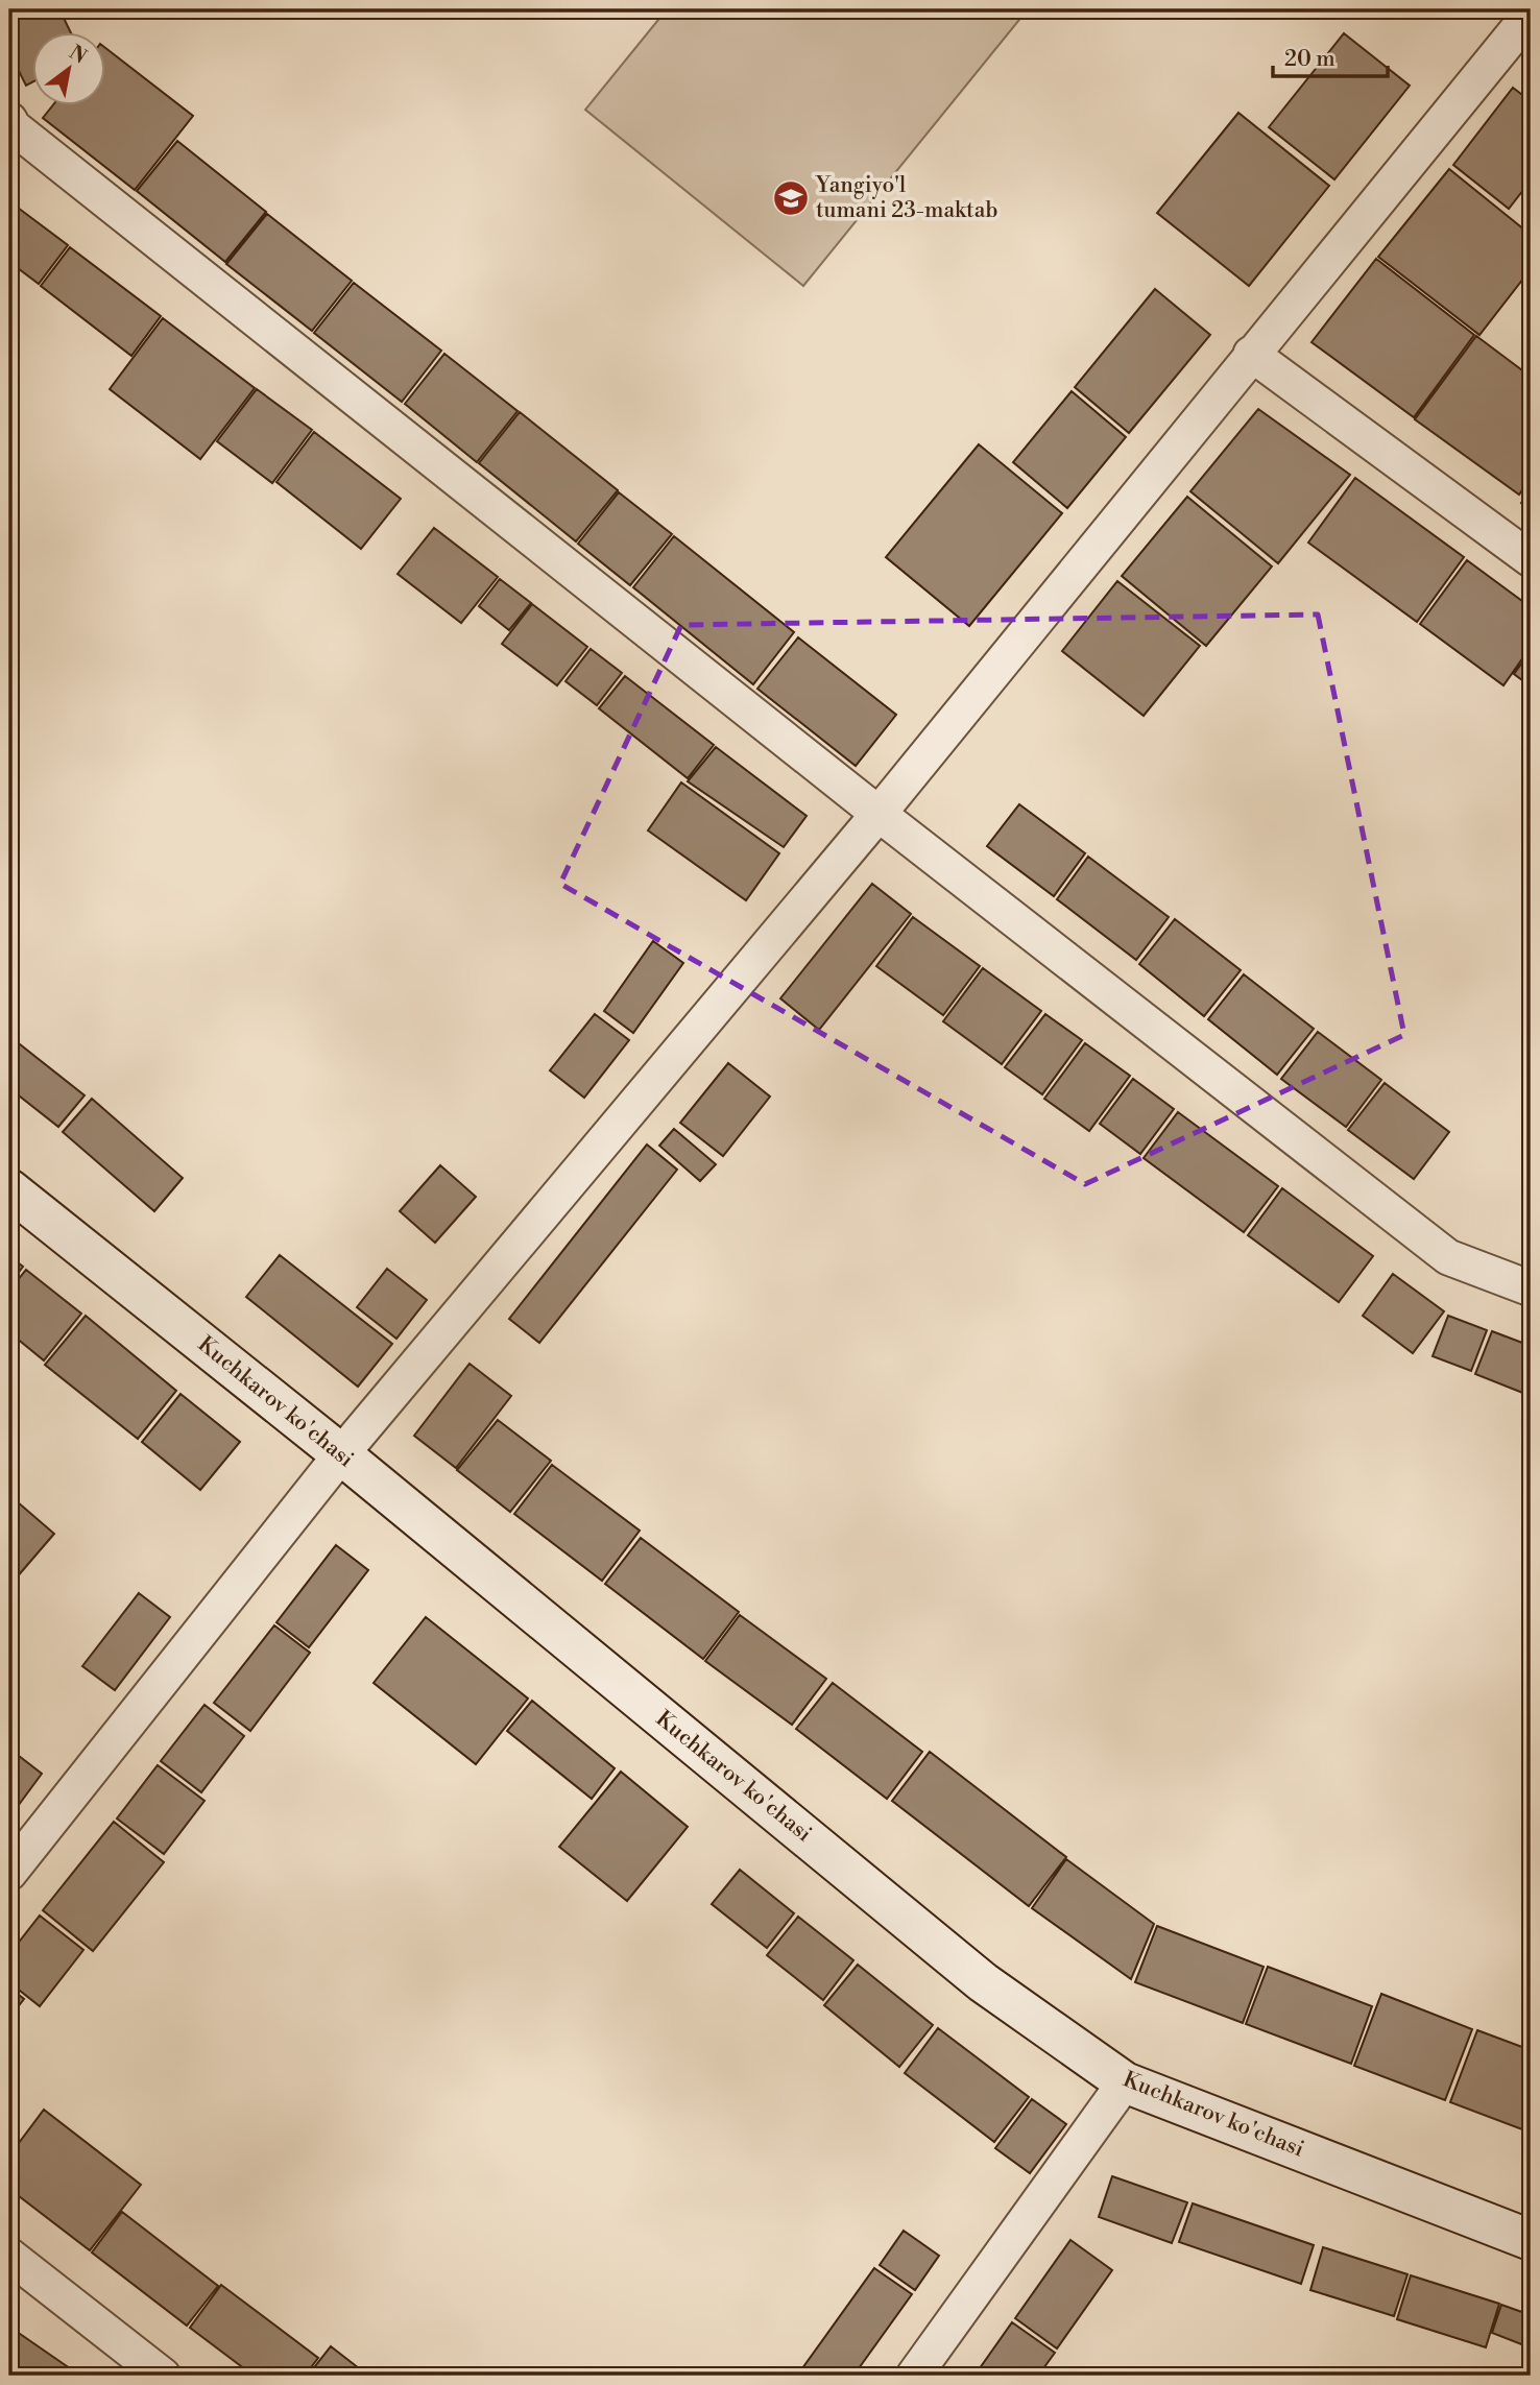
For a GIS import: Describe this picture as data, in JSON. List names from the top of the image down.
{
  "streets": {
    "main road": ["Kuchkarov ko'chasi"]
  },
  "places": {
    "school or university": ["Yangiyo'l tumani 23-maktab"]
  },
  "scale_bar": "20 m",
  "north": "top right"
}
